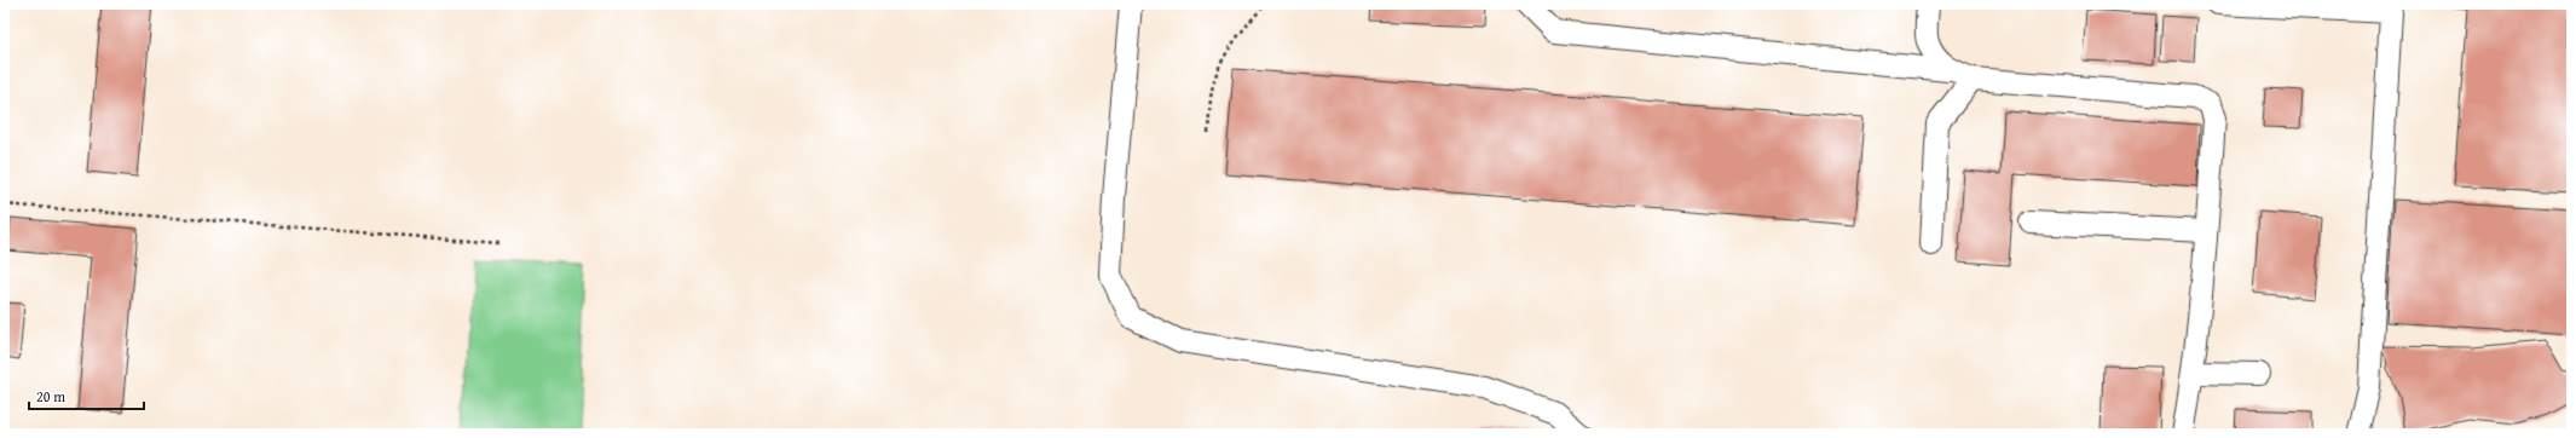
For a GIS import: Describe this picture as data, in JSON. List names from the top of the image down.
{
  "scale_bar": "20 m"
}
